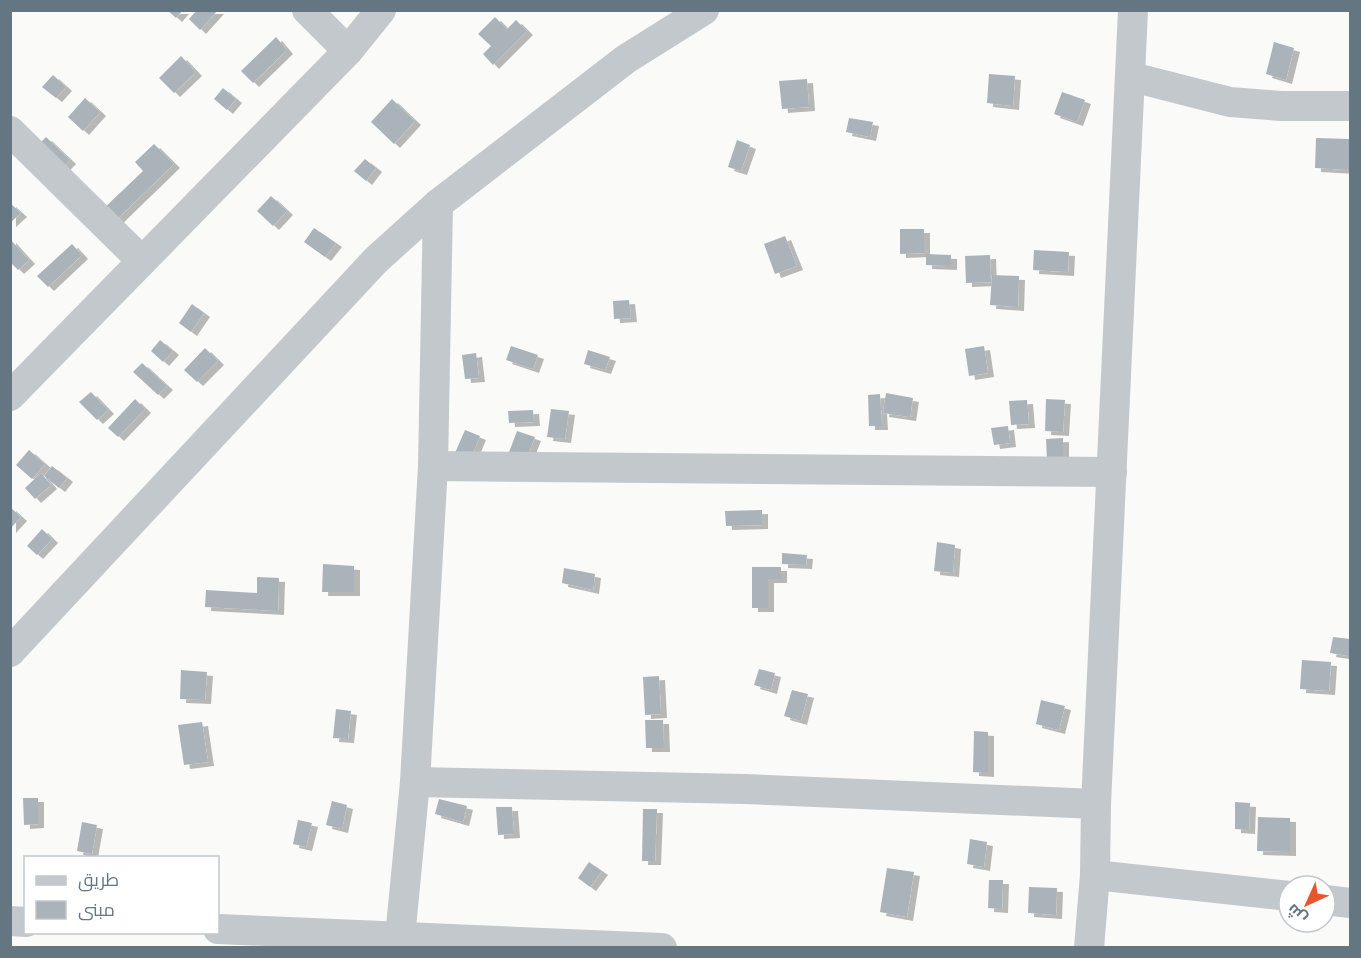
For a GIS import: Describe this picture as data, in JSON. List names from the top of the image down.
{
  "legend": ["طريق", "مبنى"],
  "north": "bottom left"
}
